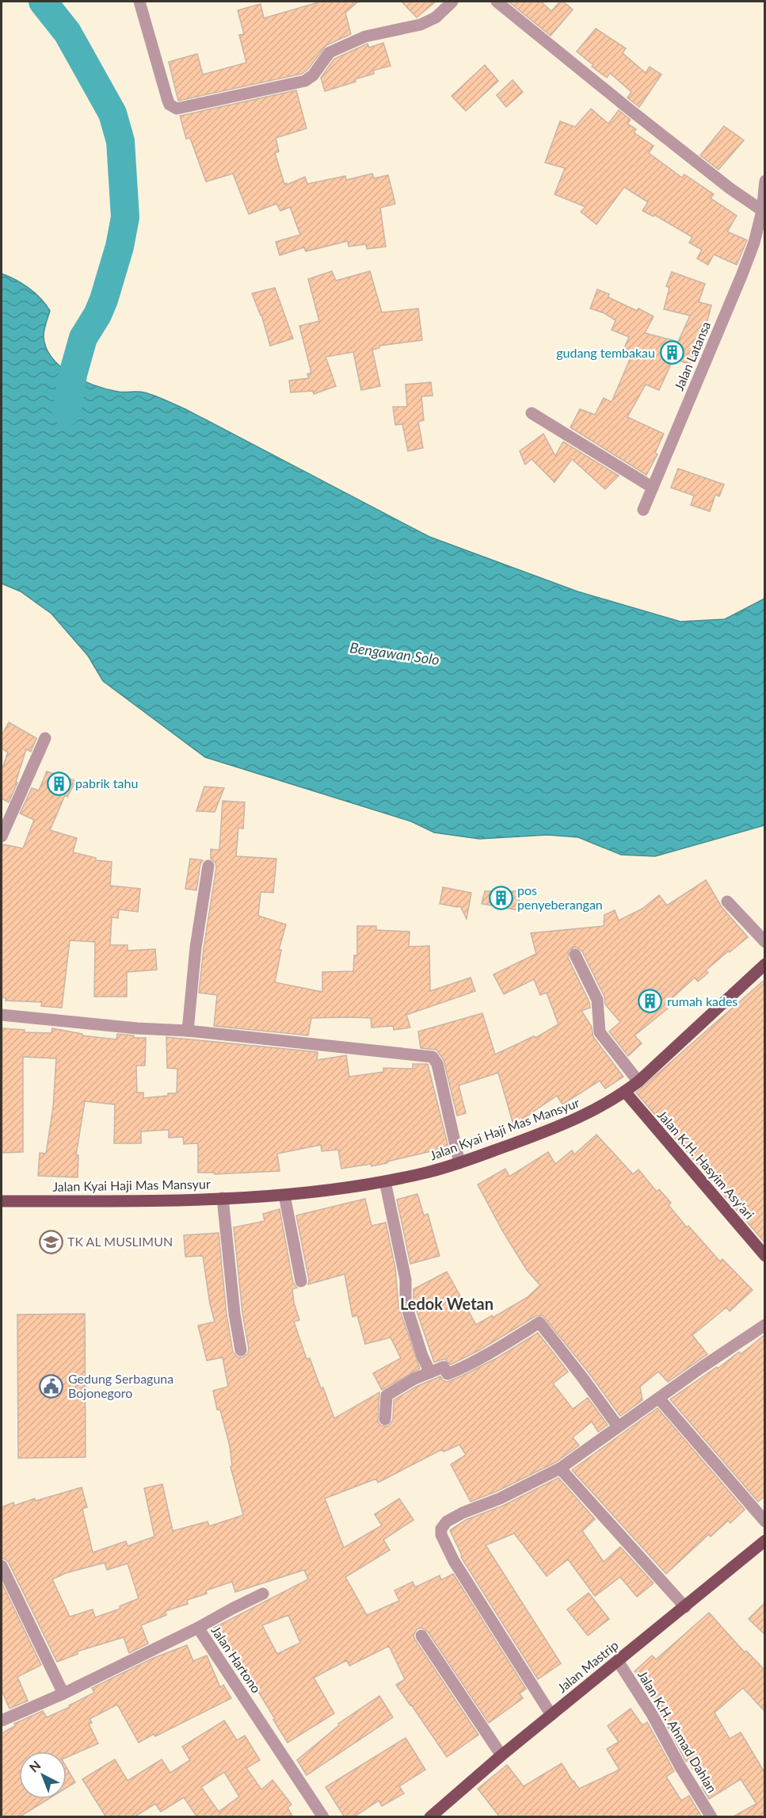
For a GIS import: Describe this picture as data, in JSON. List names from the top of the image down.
{
  "streets": {
    "main road": ["Jalan Kyai Haji Mas Mansyur", "Jalan K.H. Hasyim Asy'ari", "Jalan Mastrip"],
    "street": ["Jalan Latansa", "Jalan Hartono", "Jalan K.H. Ahmad Dahlan"]
  },
  "crossings": [
    ["Jalan Kyai Haji Mas Mansyur", "Jalan K.H. Hasyim Asy'ari"],
    ["Jalan Mastrip", "Jalan K.H. Ahmad Dahlan"]
  ],
  "districts": ["Ledok Wetan"],
  "water": ["Bengawan Solo"],
  "places": {
    "building": [
      "gudang tembakau",
      "pabrik tahu",
      "pos penyeberangan",
      "rumah kades"
    ],
    "school or university": ["TK AL MUSLIMUN"],
    "public building": ["Gedung Serbaguna Bojonegoro"]
  },
  "north": "top left"
}
